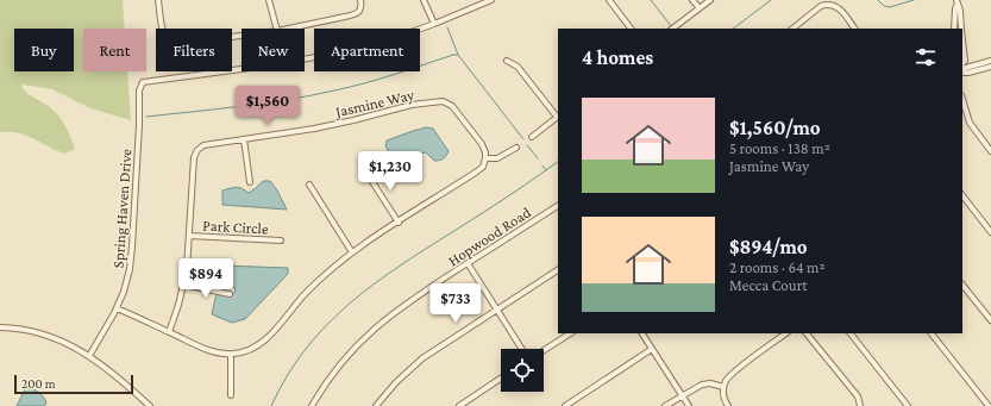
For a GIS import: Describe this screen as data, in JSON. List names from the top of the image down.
{
  "streets": {
    "street": [
      "Jasmine Way",
      "Spring Haven Drive",
      "Park Circle",
      "Hopwood Road"
    ]
  },
  "crossings": [
    ["Jasmine Way", "Park Circle"]
  ],
  "scale_bar": "200 m",
  "page": {
    "chip": [
      "Buy",
      "Rent",
      "Filters",
      "New",
      "Apartment"
    ],
    "heading": "4 homes",
    "price": [
      "$1,560",
      "$1,230",
      "$894",
      "$733"
    ],
    "list": [
      {
        "name": "$1,560/mo",
        "note": "5 rooms · 138 m² · Jasmine Way"
      },
      {
        "name": "$894/mo",
        "note": "2 rooms · 64 m² · Mecca Court"
      }
    ],
    "scale": "200 m"
  }
}
